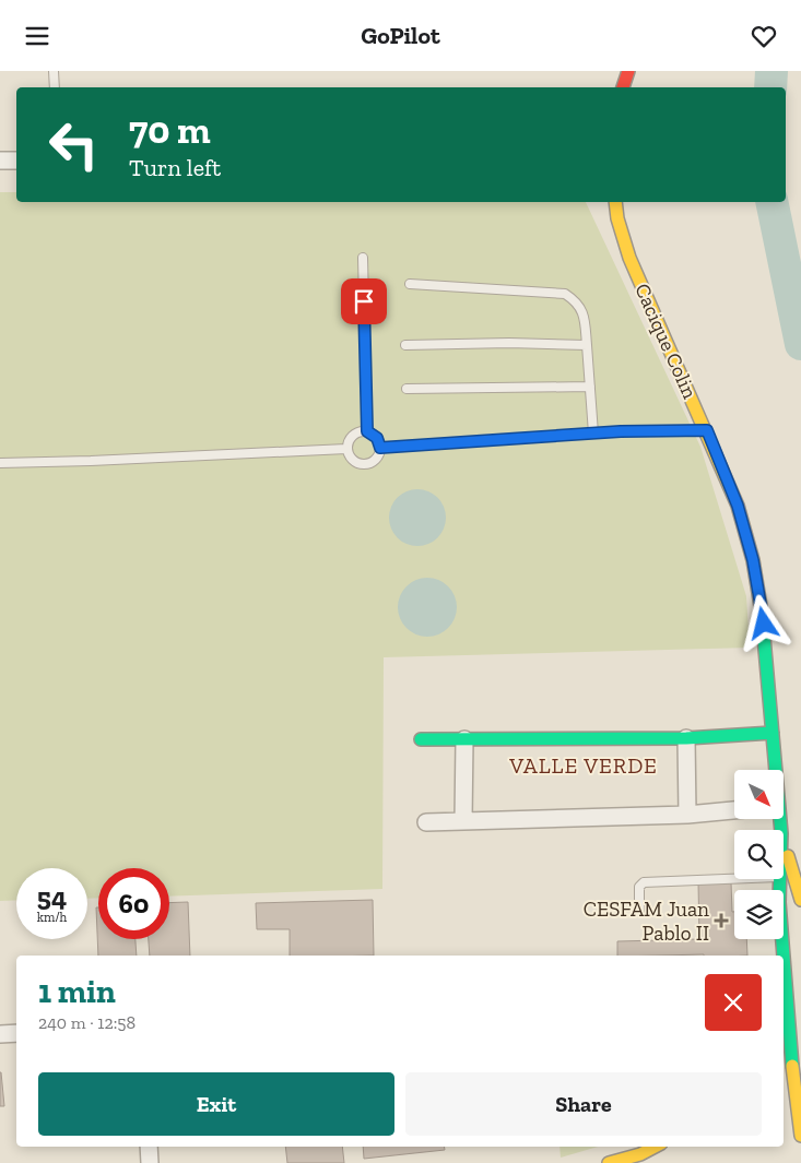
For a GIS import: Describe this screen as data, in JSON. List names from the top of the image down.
{
  "streets": {
    "main road": ["Cacique Colin"]
  },
  "districts": ["VALLE VERDE"],
  "places": {
    "health": ["CESFAM Juan Pablo II"]
  },
  "north": "bottom right",
  "page": {
    "header": "GoPilot",
    "turn": ["70 m", "Turn left"],
    "speed": "54 km/h",
    "limit": "60",
    "heading": ["1 min", "240 m · 12:58"],
    "buttons": ["Exit", "Share"]
  }
}
